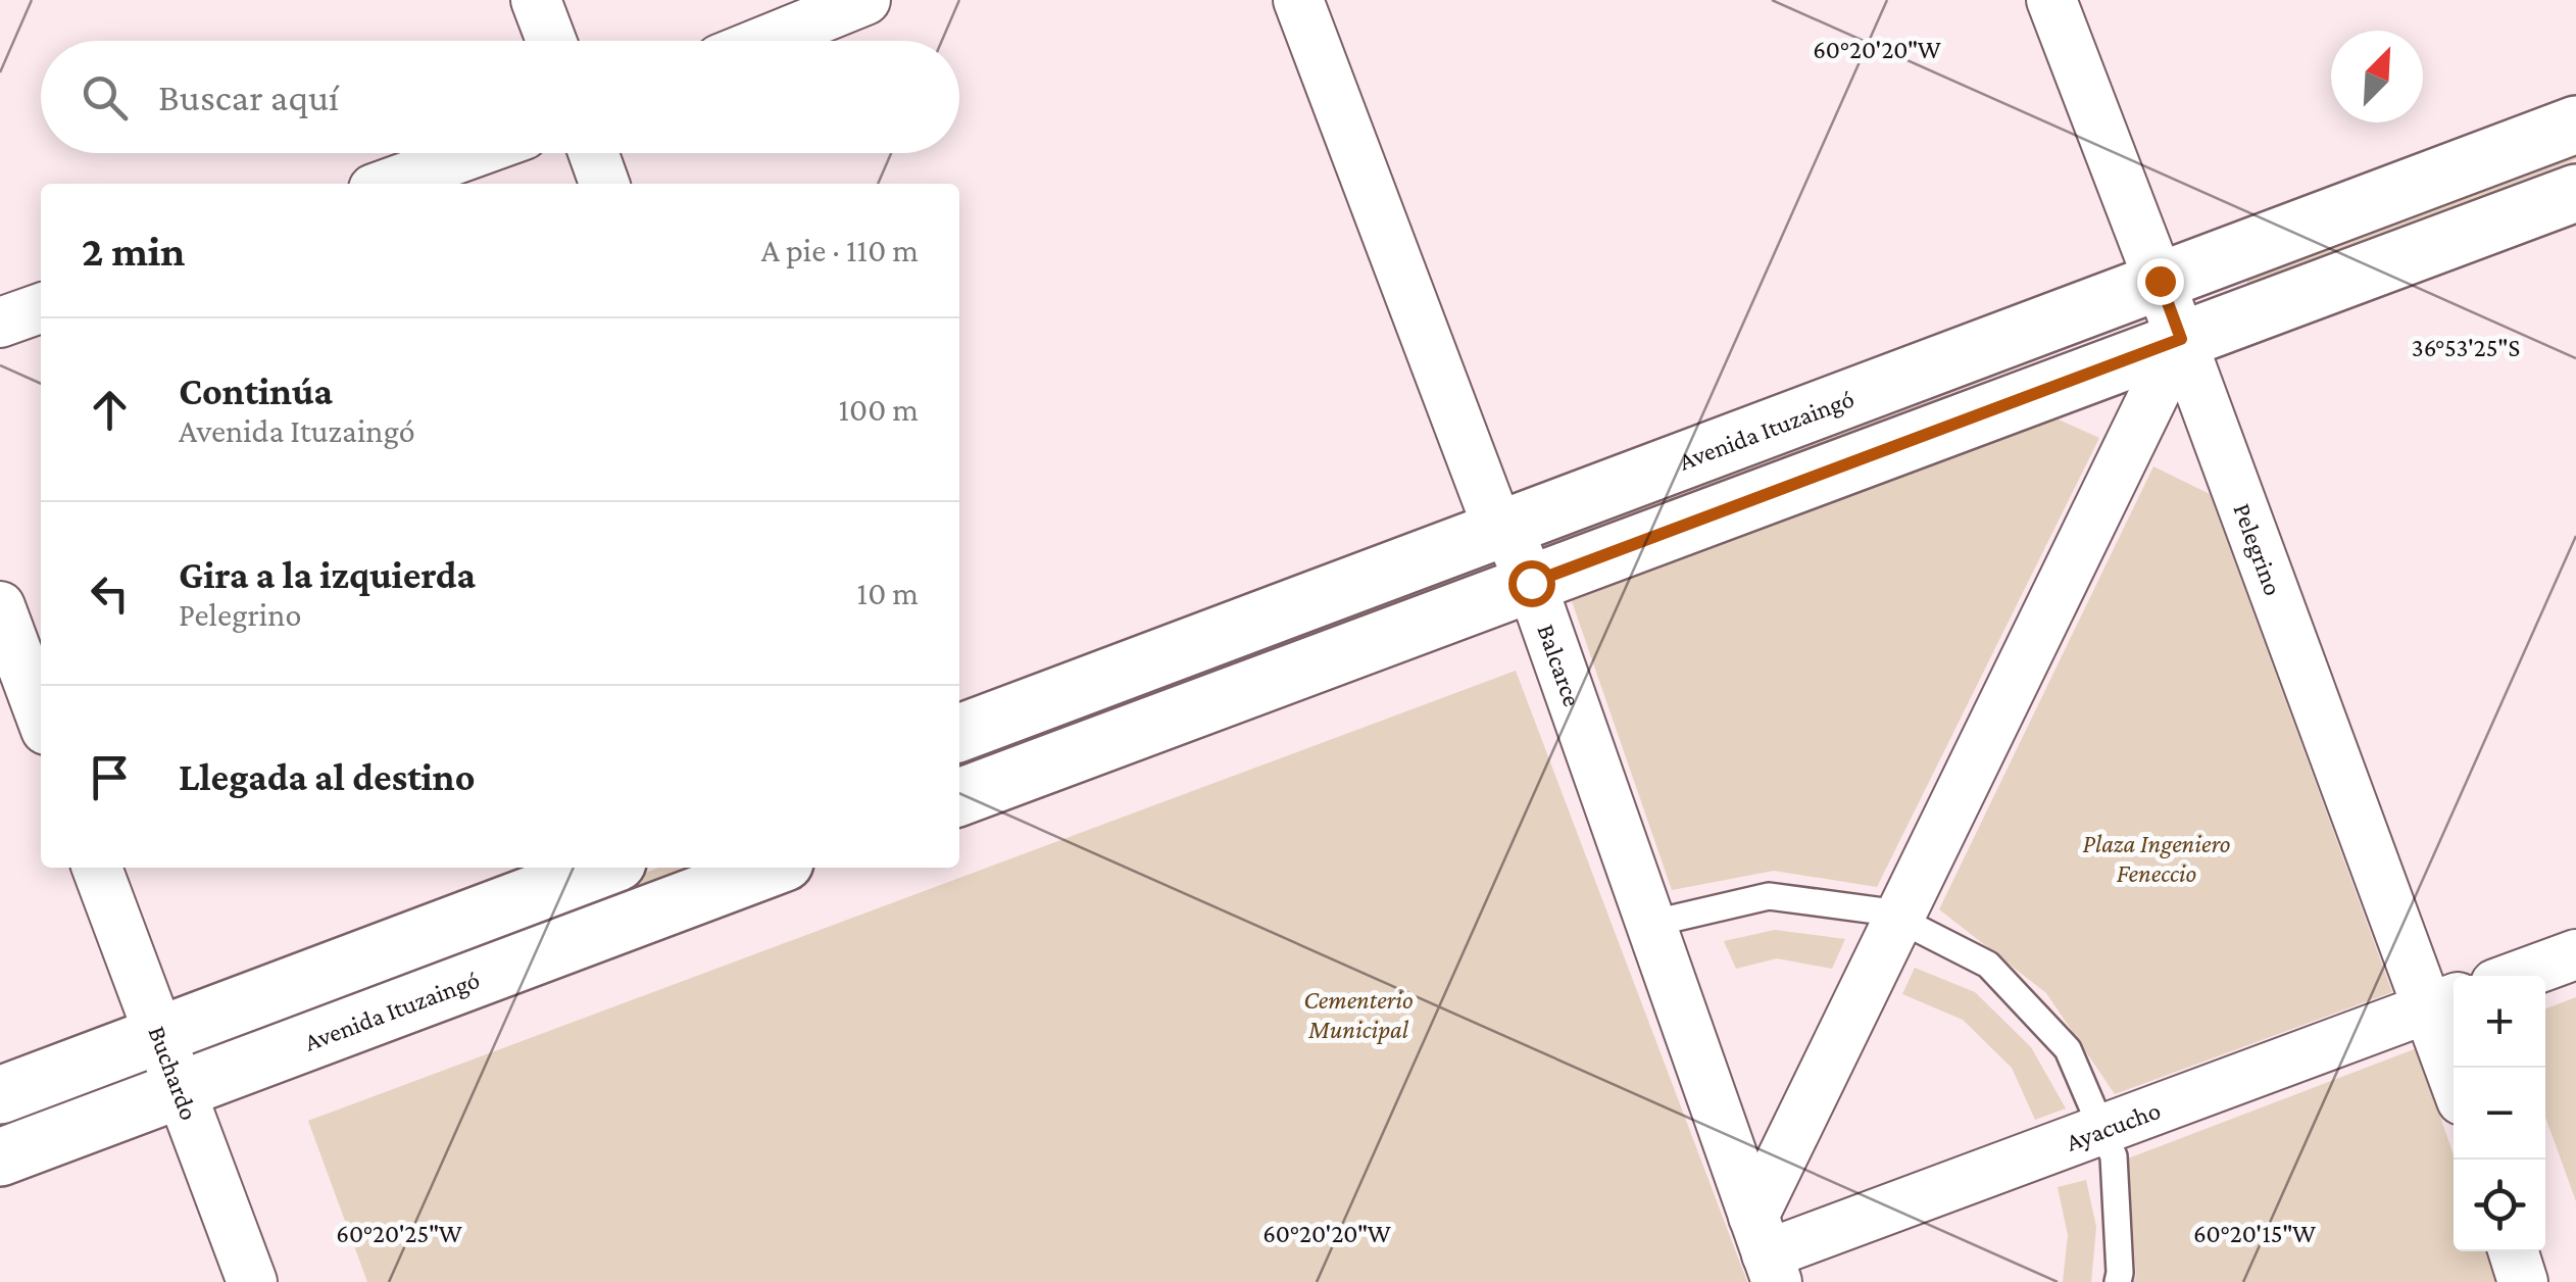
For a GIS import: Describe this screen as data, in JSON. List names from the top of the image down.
{
  "streets": {
    "main road": ["Avenida Ituzaingó"],
    "street": [
      "Pelegrino",
      "Balcarce",
      "Buchardo",
      "Ayacucho"
    ]
  },
  "crossings": [
    ["Avenida Ituzaingó", "Pelegrino"],
    ["Avenida Ituzaingó", "Balcarce"],
    ["Avenida Ituzaingó", "Buchardo"],
    ["Pelegrino", "Ayacucho"],
    ["Balcarce", "Ayacucho"]
  ],
  "parks": ["Plaza Ingeniero Feneccio", "Cementerio Municipal"],
  "north": "top right",
  "page": {
    "search": "Buscar aquí",
    "heading": ["2 min", "A pie · 110 m"],
    "list": [
      ["Continúa", "Avenida Ituzaingó", "100 m"],
      ["Gira a la izquierda", "Pelegrino", "10 m"],
      "Llegada al destino"
    ],
    "map_buttons": ["+", "−"]
  },
  "coordinates": [
    "60°20'20\"W",
    "36°53'25\"S",
    "60°20'25\"W",
    "60°20'15\"W"
  ]
}
